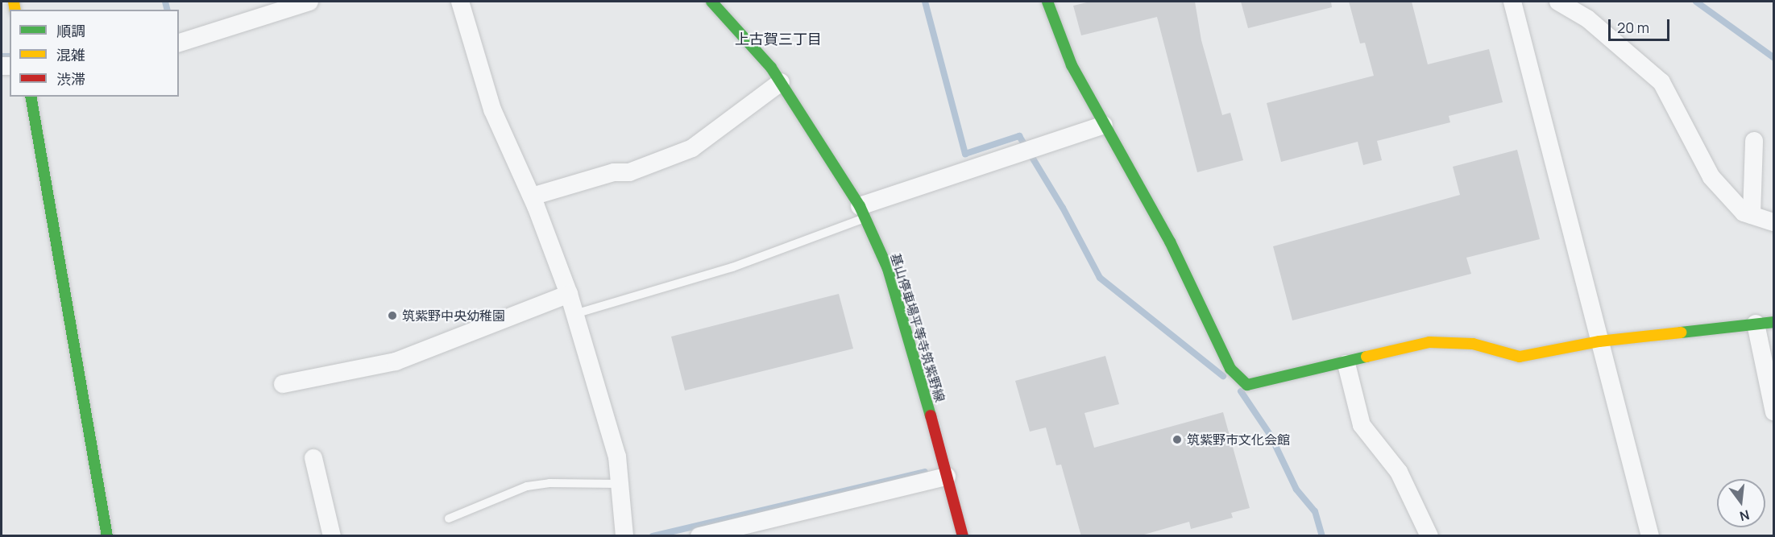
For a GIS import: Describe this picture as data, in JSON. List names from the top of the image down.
{
  "streets": {
    "street": ["基山停車場平等寺筑紫野線"]
  },
  "districts": ["上古賀三丁目"],
  "places": ["筑紫野中央幼稚園", "筑紫野市文化会館"],
  "legend": ["順調", "混雑", "渋滞"],
  "scale_bar": "20 m",
  "north": "bottom"
}
